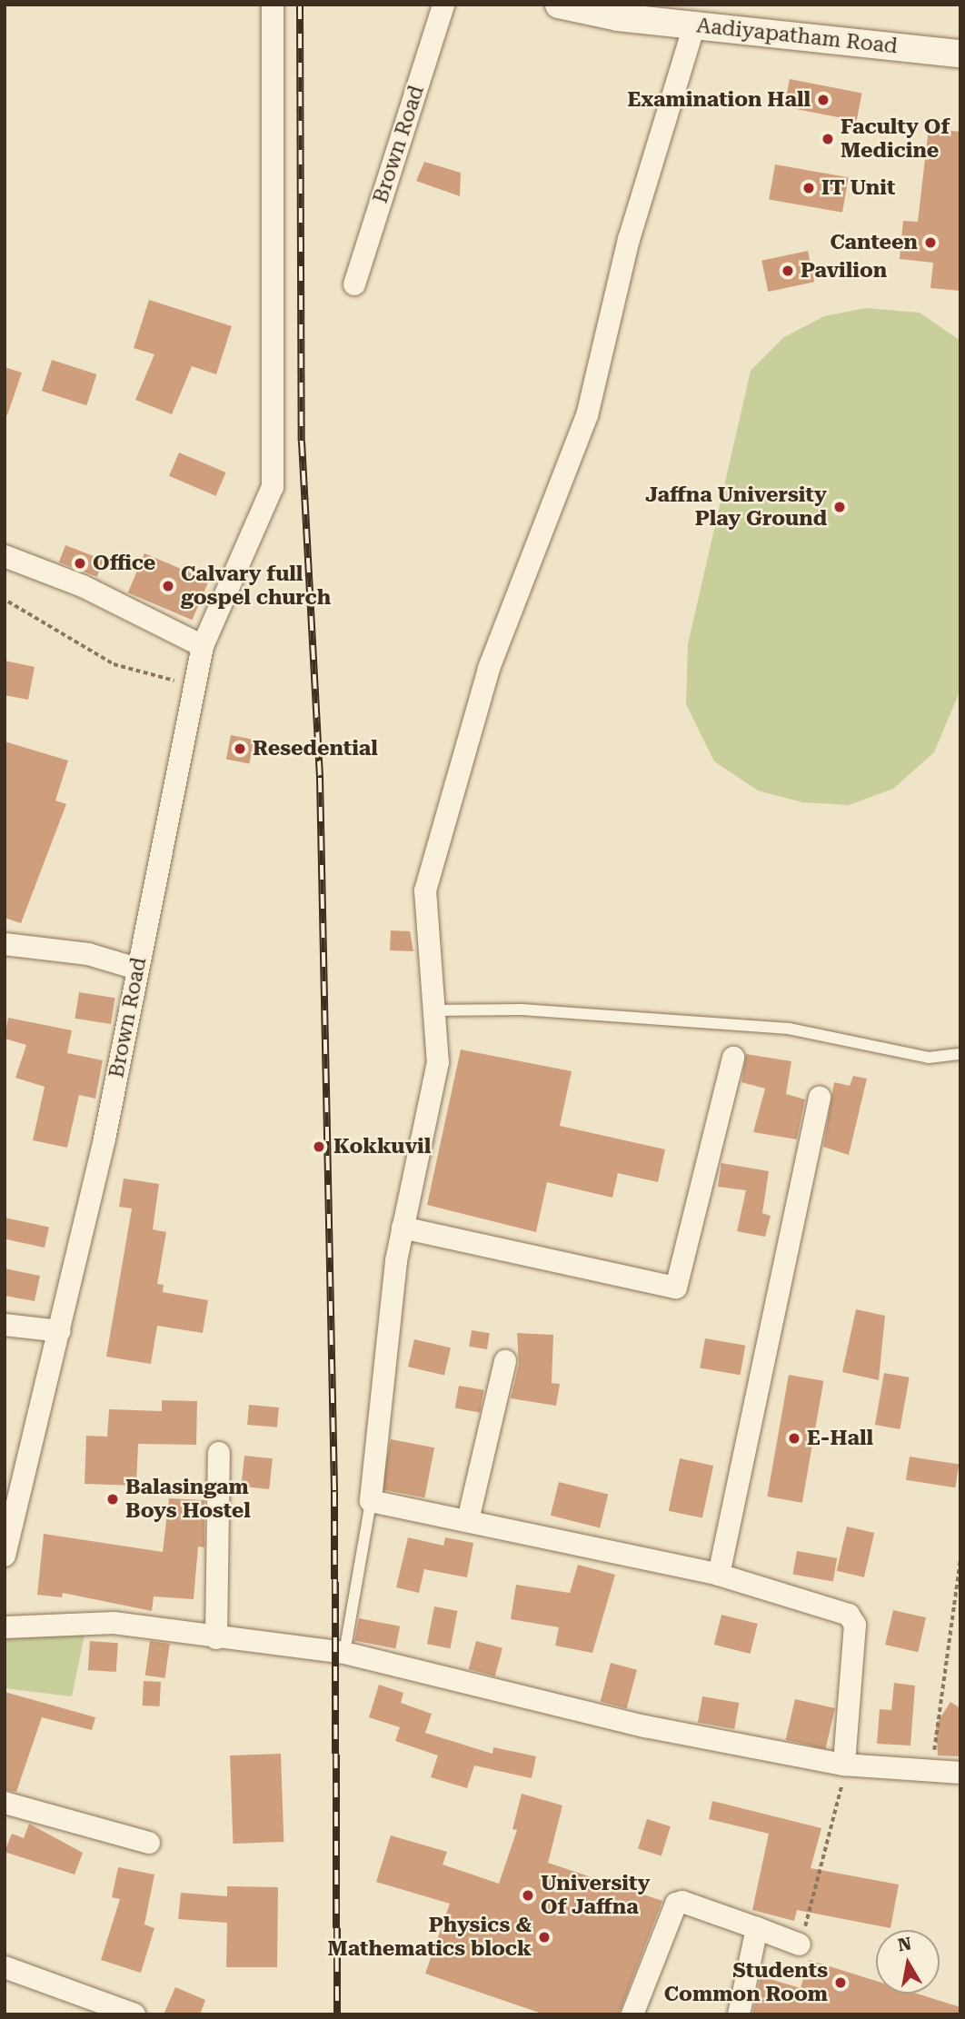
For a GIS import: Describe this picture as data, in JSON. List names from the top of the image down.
{
  "streets": {
    "street": ["Aadiyapatham Road", "Brown Road"]
  },
  "places": [
    "Examination Hall",
    "Faculty Of Medicine",
    "IT Unit",
    "Canteen",
    "Pavilion",
    "Jaffna University Play Ground",
    "Office",
    "Calvary full gospel church",
    "Resedential",
    "Kokkuvil",
    "E-Hall",
    "Balasingam Boys Hostel",
    "University Of Jaffna",
    "Physics & Mathematics block",
    "Students Common Room"
  ],
  "north": "top"
}
